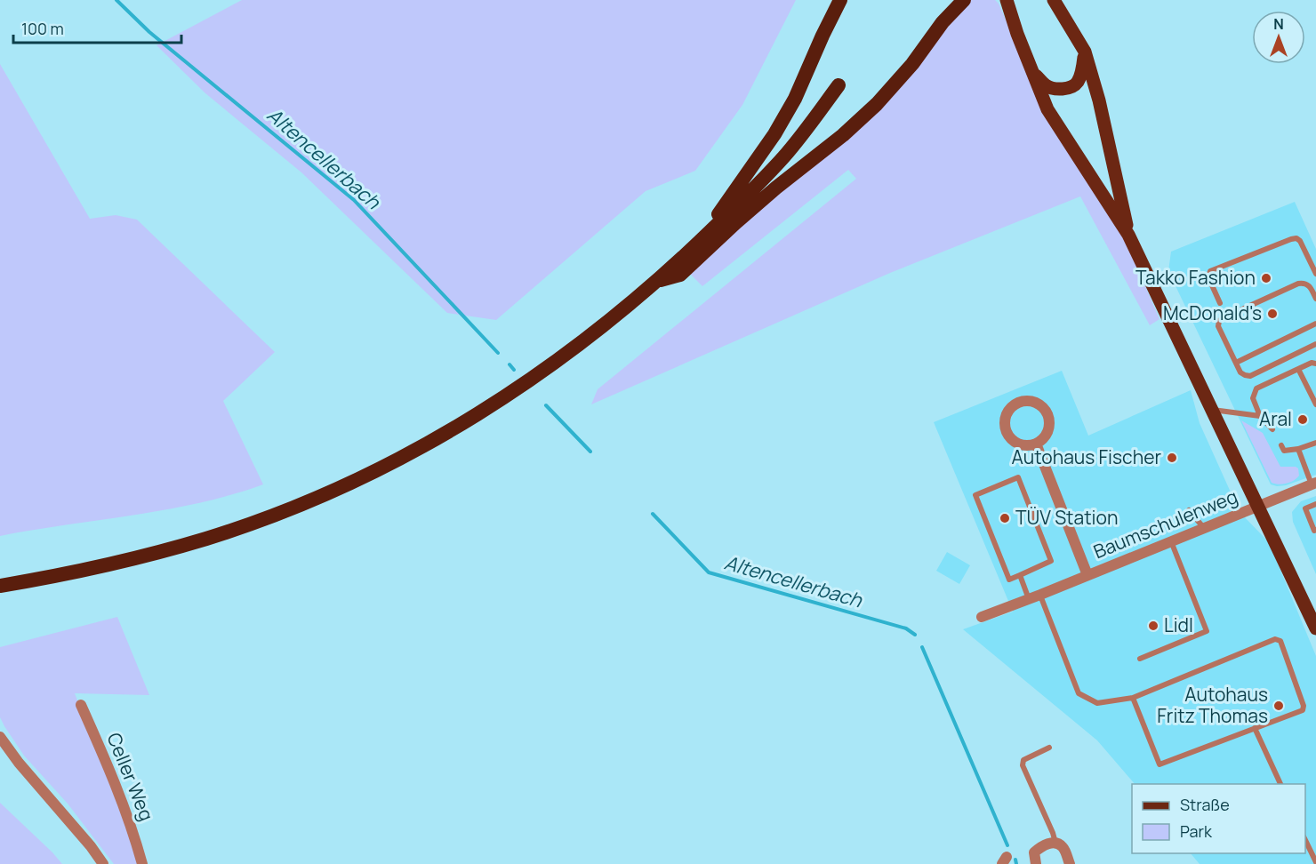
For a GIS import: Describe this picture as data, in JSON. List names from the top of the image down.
{
  "streets": {
    "street": ["Baumschulenweg", "Celler Weg"]
  },
  "water": ["Altencellerbach"],
  "places": [
    "Takko Fashion",
    "McDonald's",
    "Aral",
    "Autohaus Fischer",
    "TÜV Station",
    "Lidl",
    "Autohaus Fritz Thomas"
  ],
  "legend": ["Straße", "Park"],
  "scale_bar": "100 m",
  "north": "top"
}
